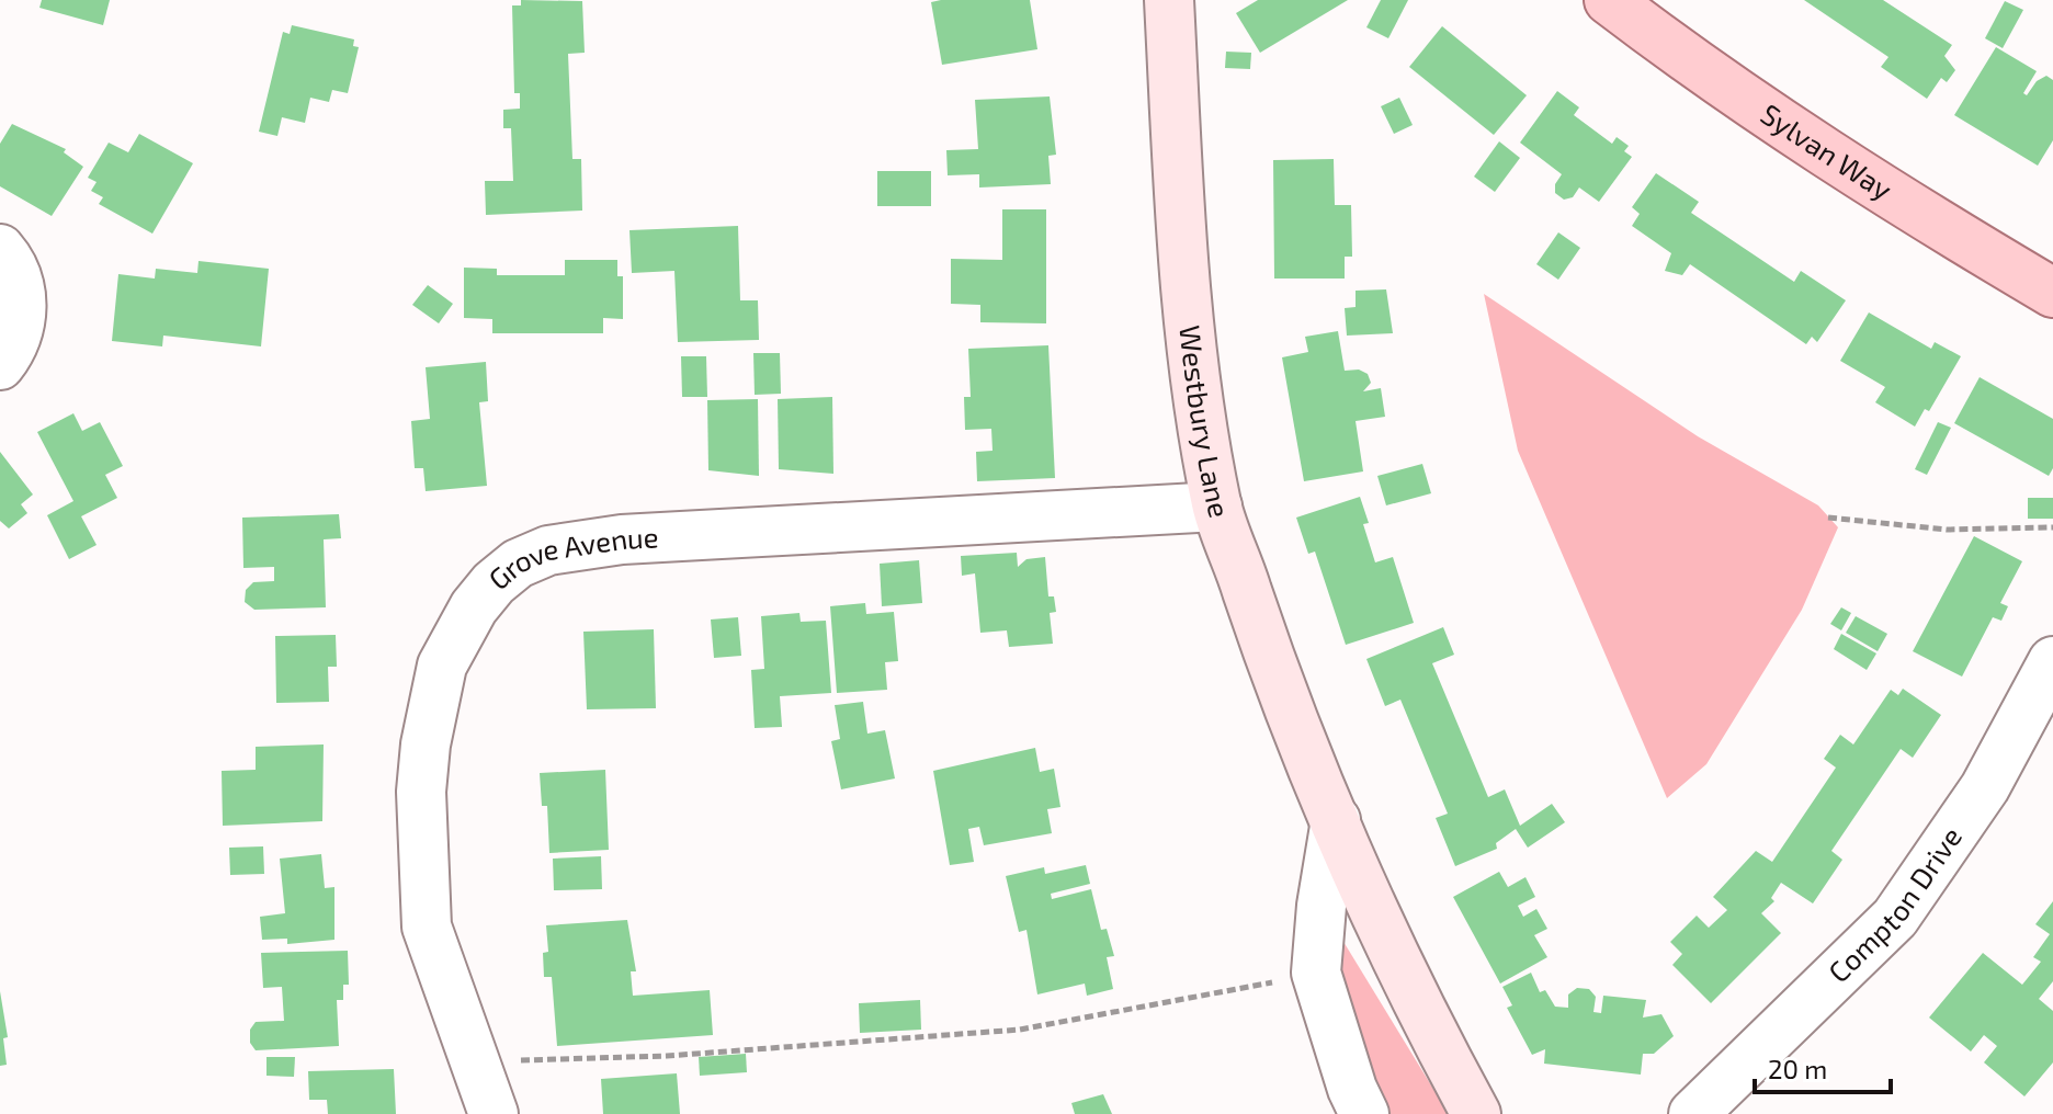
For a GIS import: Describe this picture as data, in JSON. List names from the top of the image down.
{
  "streets": {
    "main road": ["Sylvan Way"],
    "street": ["Westbury Lane", "Grove Avenue", "Compton Drive"]
  },
  "crossings": [
    ["Westbury Lane", "Grove Avenue"]
  ],
  "scale_bar": "20 m"
}
